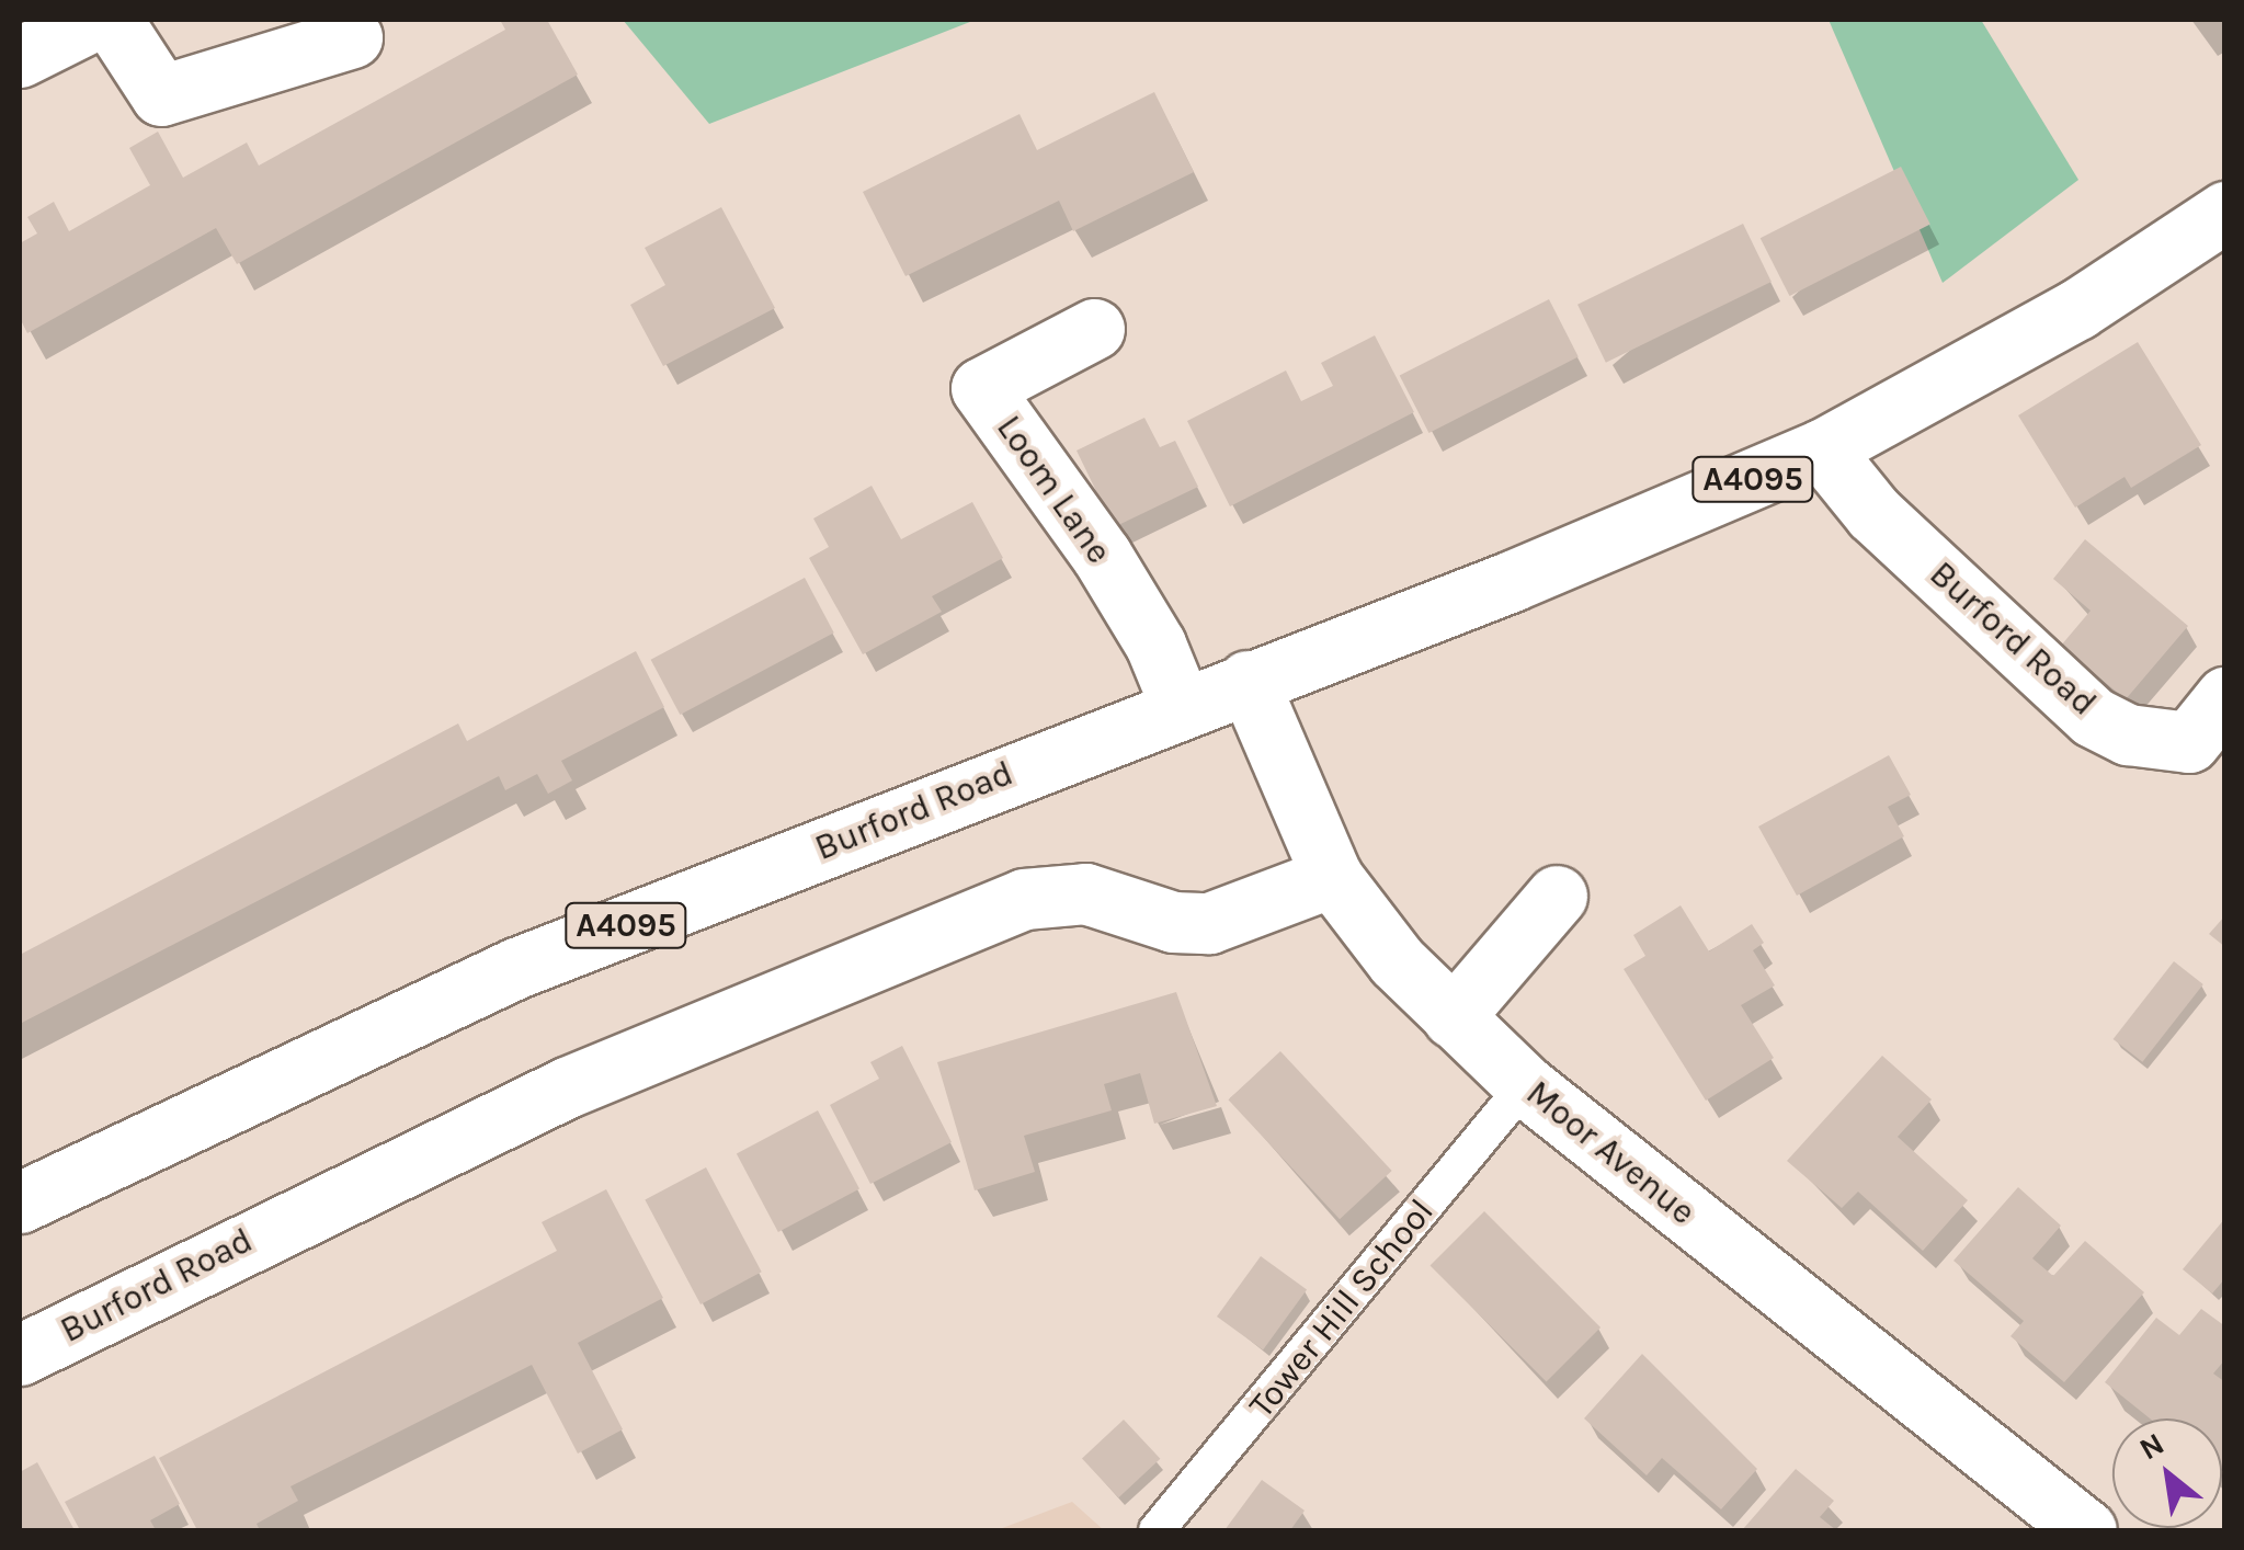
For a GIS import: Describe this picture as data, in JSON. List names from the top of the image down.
{
  "streets": {
    "street": [
      "A4095",
      "Loom Lane",
      "Burford Road",
      "Moor Avenue"
    ],
    "lane": ["Tower Hill School"]
  },
  "crossings": [
    ["Loom Lane", "Burford Road"],
    ["Burford Road", "Moor Avenue"],
    ["Moor Avenue", "Tower Hill School"]
  ],
  "north": "top left"
}
